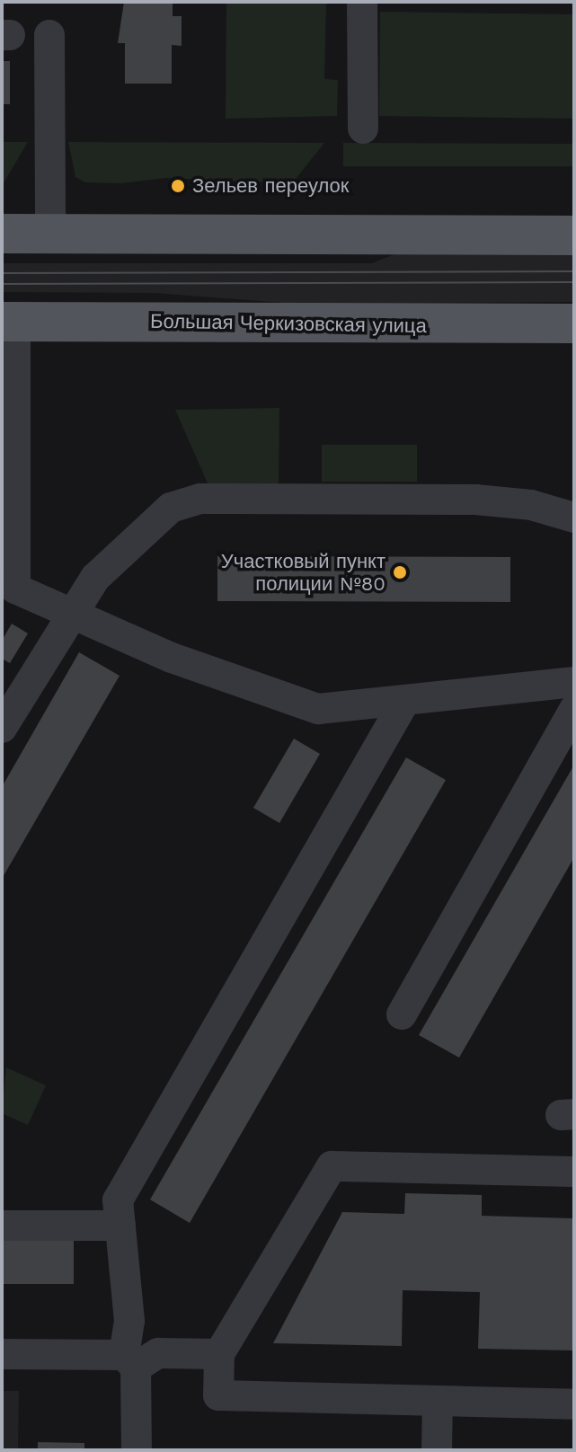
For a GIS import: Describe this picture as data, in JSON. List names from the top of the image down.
{
  "streets": {
    "main road": ["Большая Черкизовская улица"]
  },
  "places": ["Зельев переулок", "Участковый пункт полиции №80"]
}
